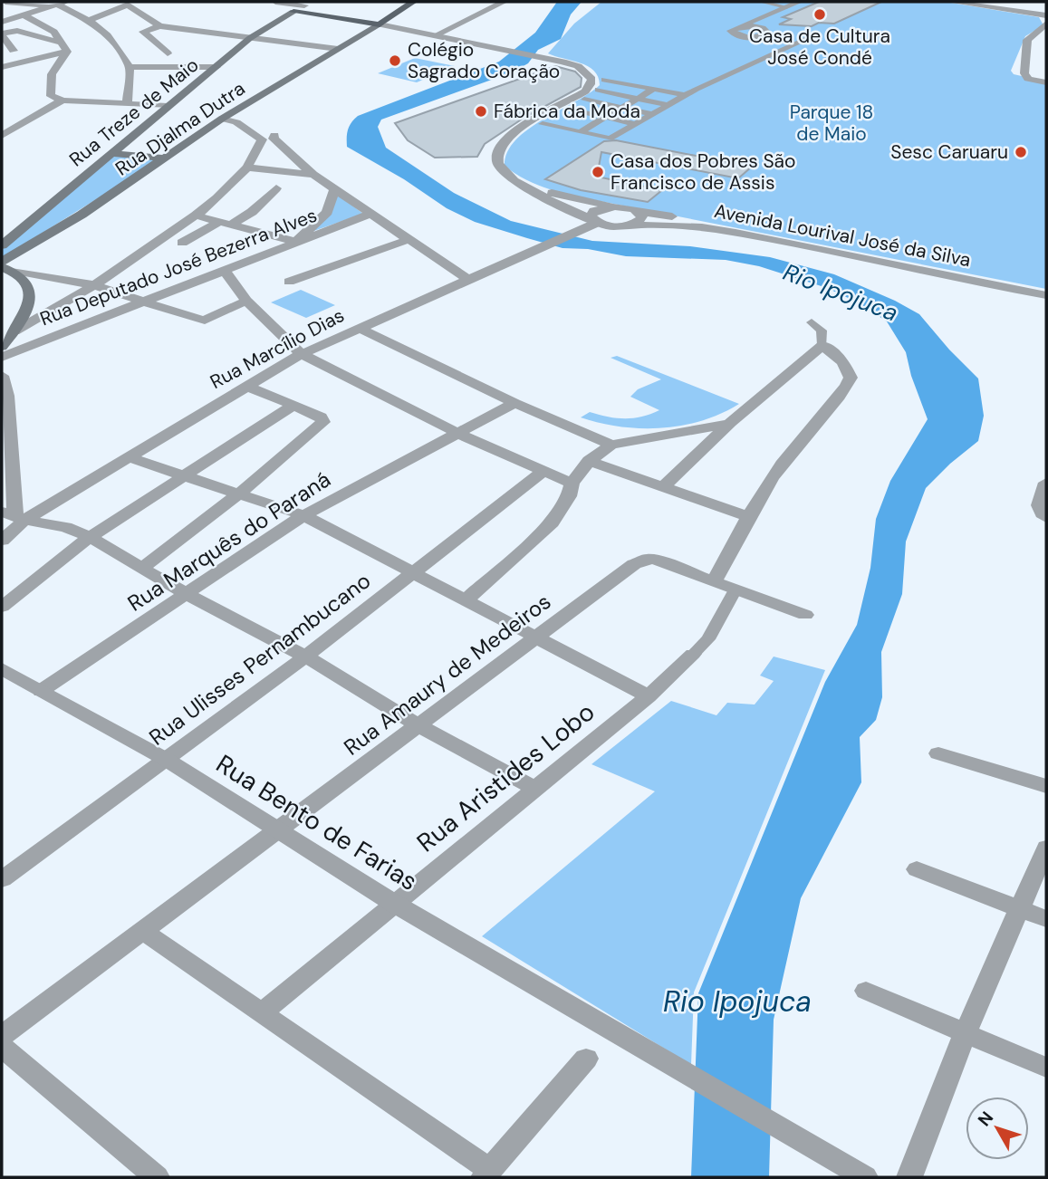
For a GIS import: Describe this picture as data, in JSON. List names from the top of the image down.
{
  "streets": {
    "main road": ["Rua Treze de Maio", "Rua Djalma Dutra"],
    "street": [
      "Avenida Lourival José da Silva",
      "Rua Deputado José Bezerra Alves",
      "Rua Marcílio Dias",
      "Rua Marquês do Paraná",
      "Rua Ulisses Pernambucano",
      "Rua Amaury de Medeiros",
      "Rua Aristides Lobo",
      "Rua Bento de Farias"
    ]
  },
  "crossings": [
    ["Avenida Lourival José da Silva", "Rua Marcílio Dias"],
    ["Rua Marquês do Paraná", "Rua Bento de Farias"],
    ["Rua Ulisses Pernambucano", "Rua Bento de Farias"],
    ["Rua Amaury de Medeiros", "Rua Bento de Farias"],
    ["Rua Aristides Lobo", "Rua Bento de Farias"]
  ],
  "water": ["Rio Ipojuca"],
  "parks": ["Parque 18 de Maio"],
  "places": [
    "Casa de Cultura José Condé",
    "Colégio Sagrado Coração",
    "Fábrica da Moda",
    "Sesc Caruaru",
    "Casa dos Pobres São Francisco de Assis"
  ],
  "north": "top left"
}
